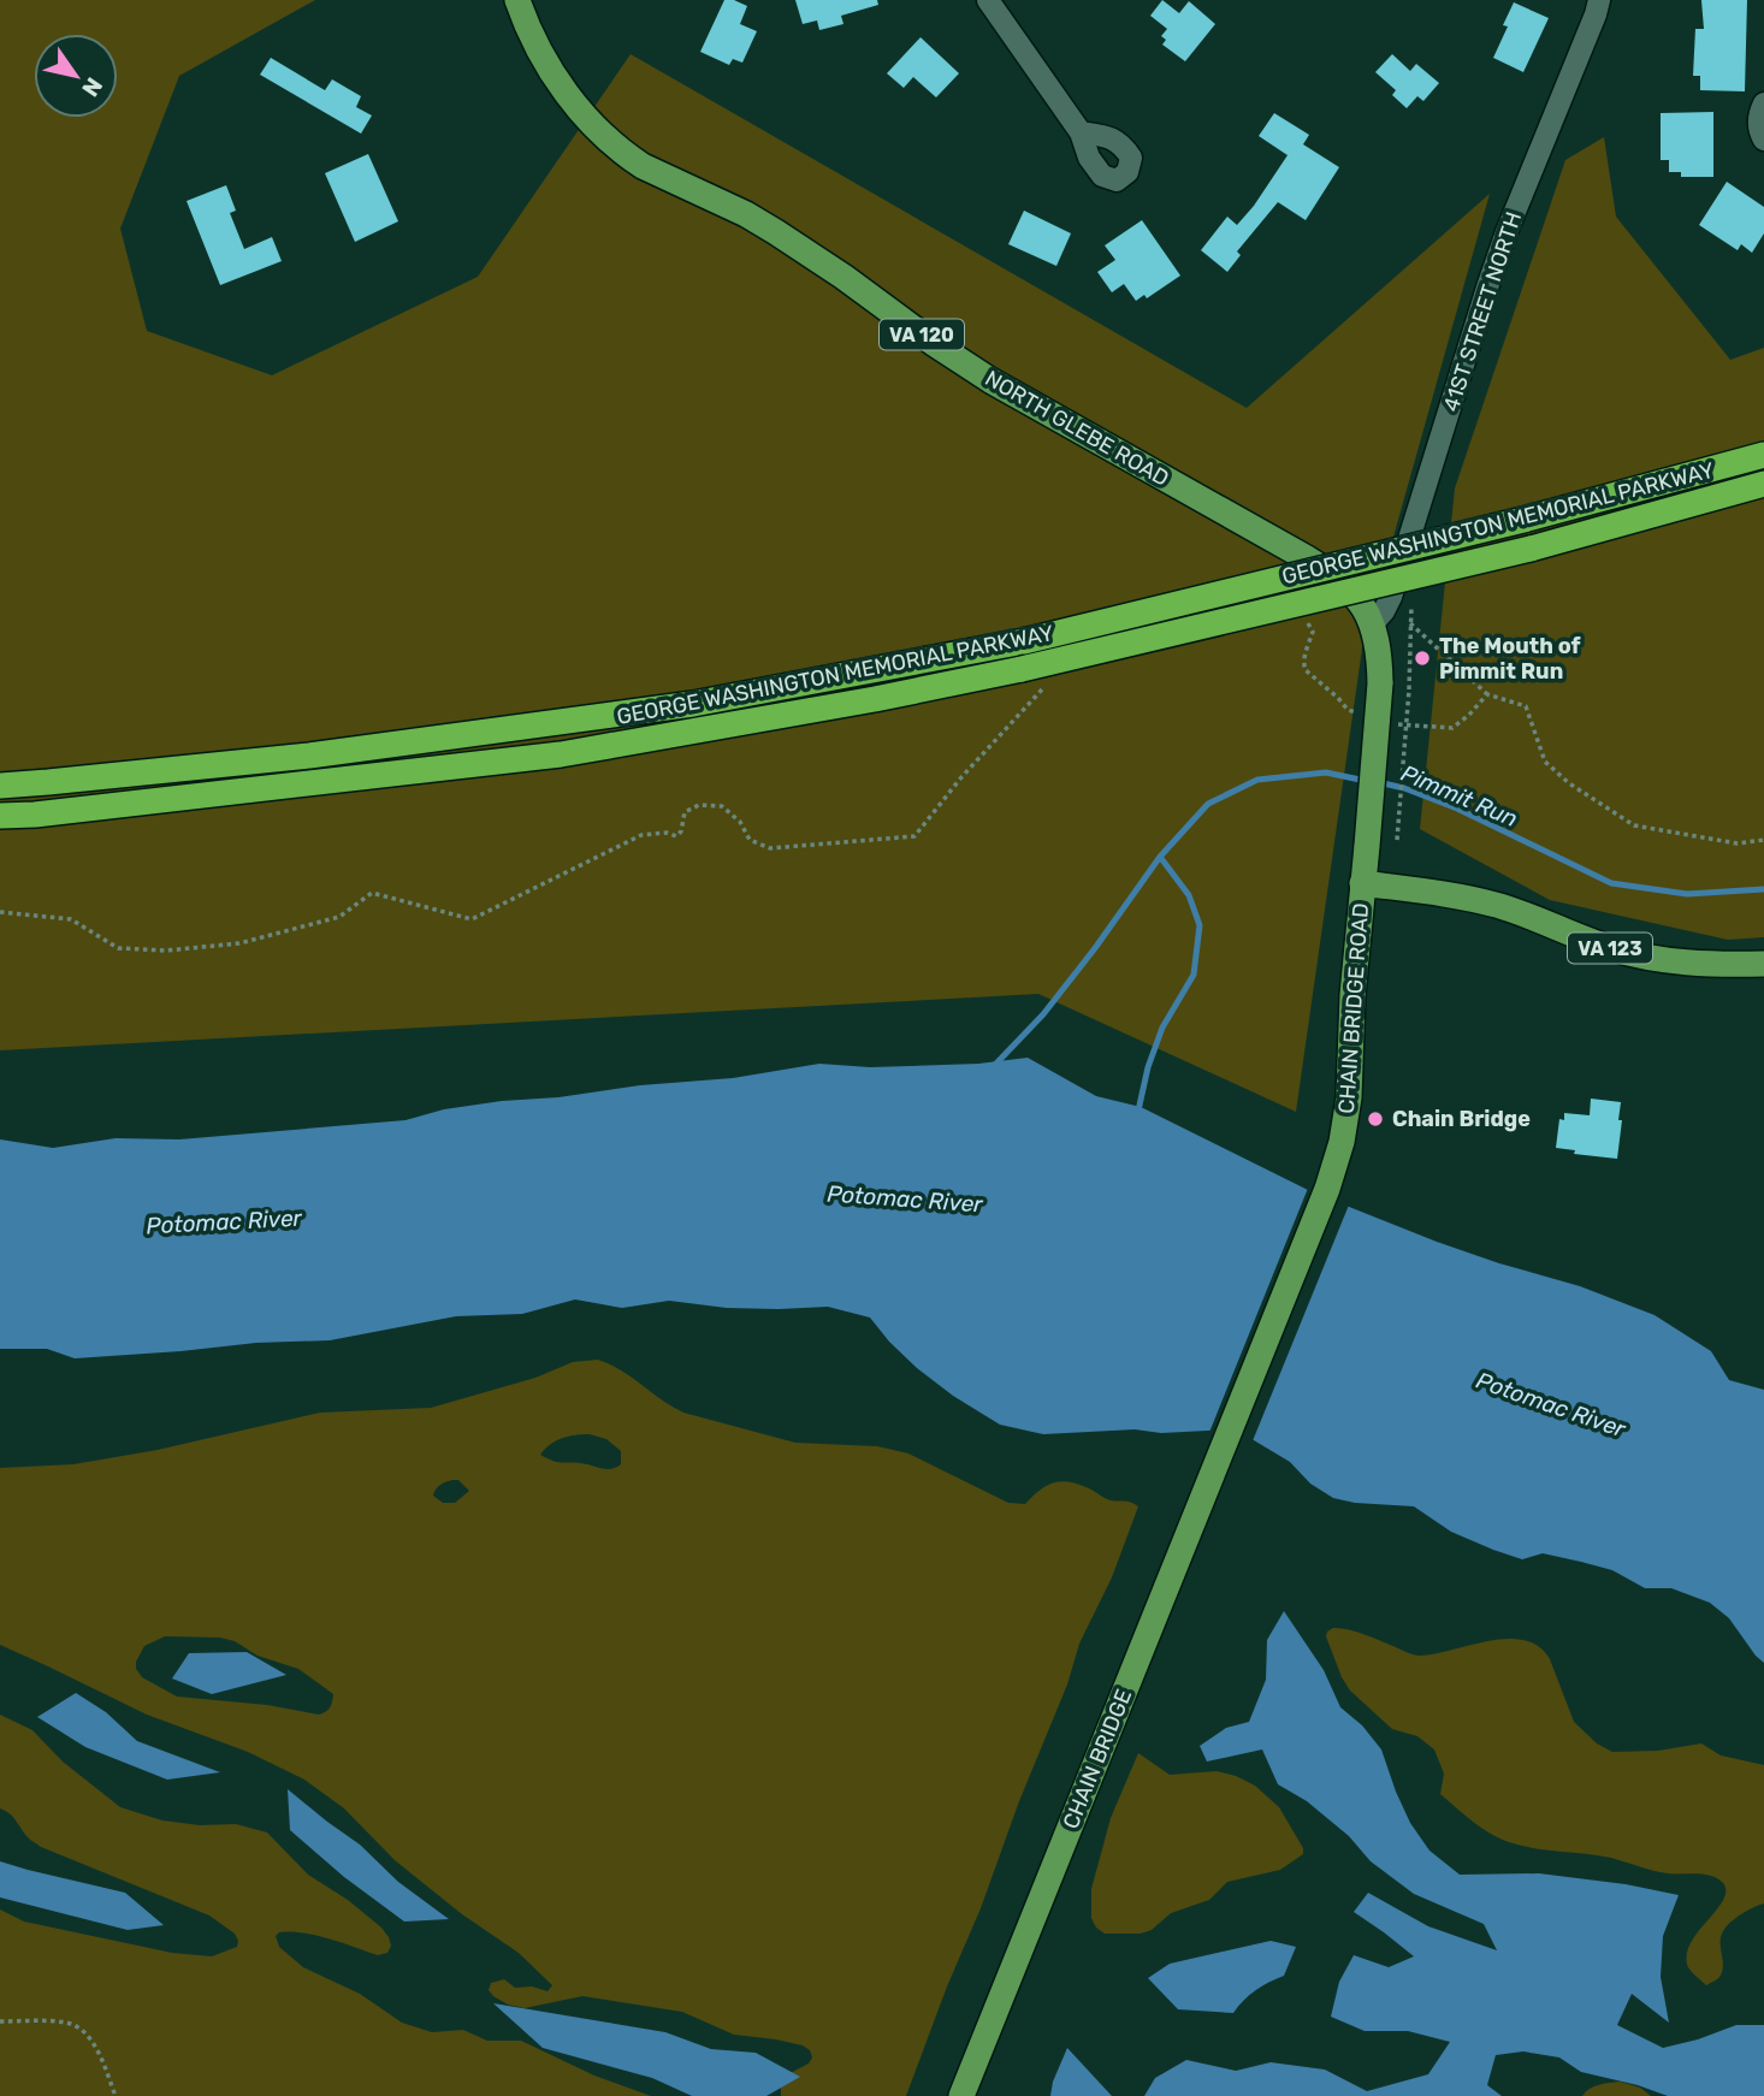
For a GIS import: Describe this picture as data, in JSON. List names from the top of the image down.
{
  "streets": {
    "highway": ["GEORGE WASHINGTON MEMORIAL PARKWAY"],
    "main road": [
      "VA 120",
      "NORTH GLEBE ROAD",
      "VA 123",
      "CHAIN BRIDGE ROAD",
      "CHAIN BRIDGE"
    ],
    "street": ["41ST STREET NORTH"]
  },
  "crossings": [
    ["41ST STREET NORTH", "NORTH GLEBE ROAD"],
    ["NORTH GLEBE ROAD", "CHAIN BRIDGE ROAD"],
    ["CHAIN BRIDGE ROAD", "CHAIN BRIDGE"]
  ],
  "water": ["Pimmit Run", "Potomac River"],
  "places": ["The Mouth of Pimmit Run", "Chain Bridge"],
  "north": "bottom right"
}
